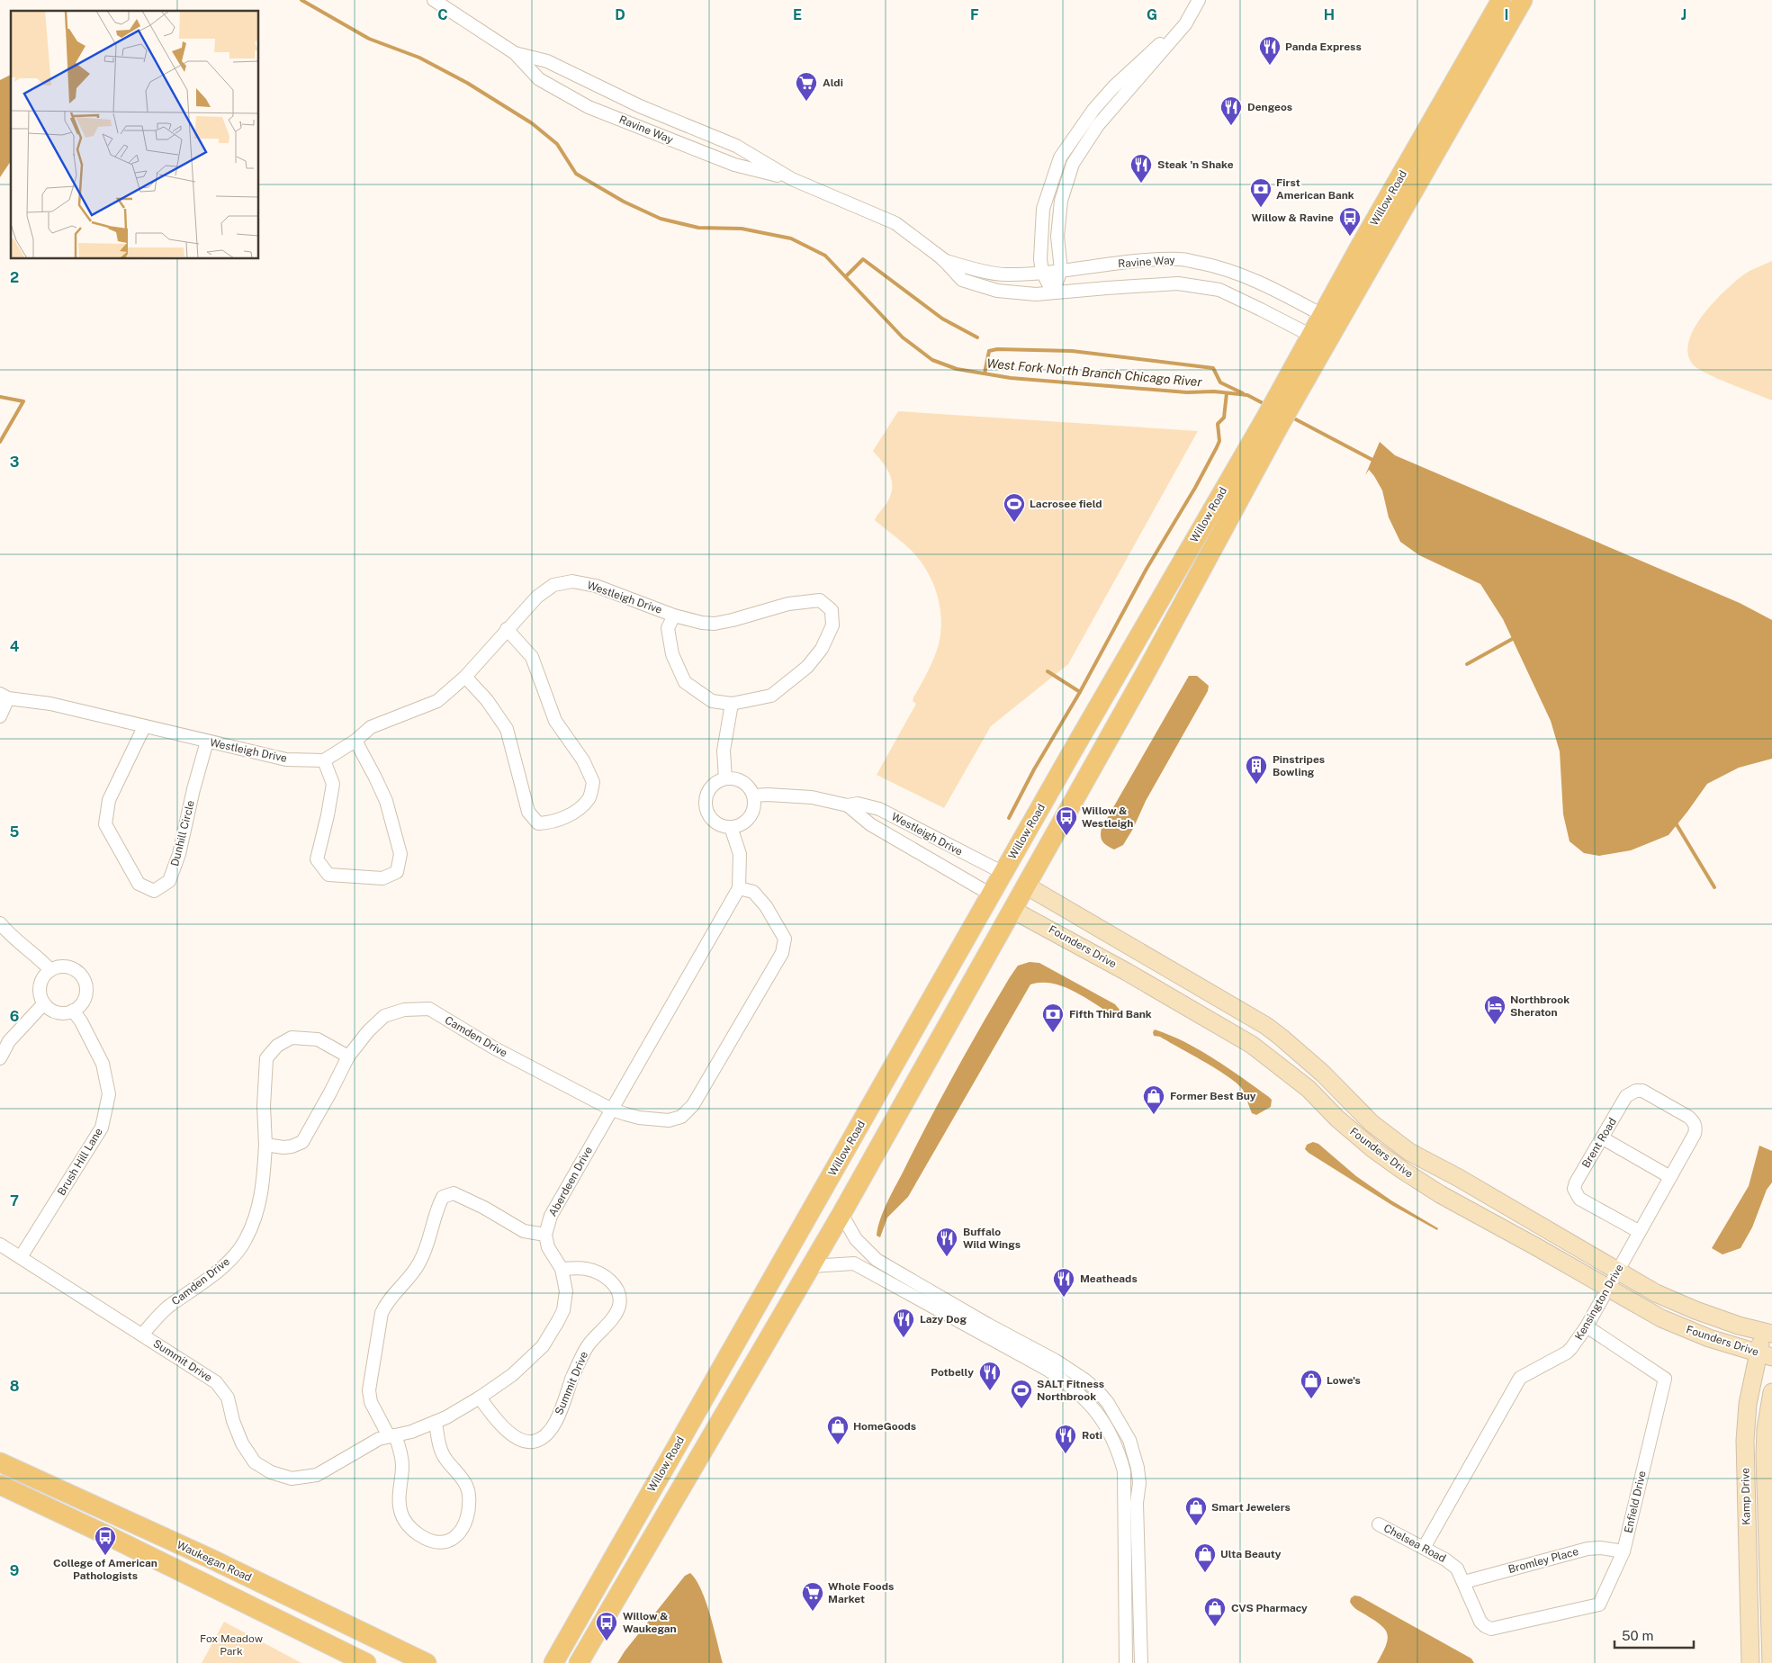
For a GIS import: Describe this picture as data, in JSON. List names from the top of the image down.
{
  "streets": {
    "main road": [
      "Willow Road",
      "Founders Drive",
      "Kamp Drive",
      "Waukegan Road"
    ],
    "street": [
      "Ravine Way",
      "Westleigh Drive",
      "Dunhill Circle",
      "Camden Drive",
      "Brent Road",
      "Brush Hill Lane",
      "Aberdeen Drive",
      "Kensington Drive",
      "Summit Drive",
      "Enfield Drive",
      "Chelsea Road",
      "Bromley Place"
    ]
  },
  "crossings": [
    ["Ravine Way", "Willow Road"],
    ["Willow Road", "Westleigh Drive"],
    ["Willow Road", "Founders Drive"],
    ["Westleigh Drive", "Dunhill Circle"],
    ["Westleigh Drive", "Aberdeen Drive"],
    ["Founders Drive", "Kensington Drive"],
    ["Founders Drive", "Kamp Drive"],
    ["Camden Drive", "Aberdeen Drive"],
    ["Camden Drive", "Summit Drive"],
    ["Brent Road", "Kensington Drive"],
    ["Brush Hill Lane", "Summit Drive"],
    ["Aberdeen Drive", "Summit Drive"],
    ["Kensington Drive", "Enfield Drive"],
    ["Kensington Drive", "Chelsea Road"],
    ["Enfield Drive", "Chelsea Road"],
    ["Enfield Drive", "Bromley Place"],
    ["Chelsea Road", "Bromley Place"]
  ],
  "water": ["West Fork North Branch Chicago River"],
  "parks": ["Fox Meadow Park"],
  "places": {
    "restaurant": [
      "Panda Express",
      "Dengeos",
      "Steak 'n Shake",
      "Buffalo Wild Wings",
      "Meatheads",
      "Lazy Dog",
      "Potbelly",
      "Roti"
    ],
    "supermarket": ["Aldi", "Whole Foods Market"],
    "bank": ["First American Bank", "Fifth Third Bank"],
    "bus stop": [
      "Willow & Ravine",
      "Willow & Westleigh",
      "College of American Pathologists",
      "Willow & Waukegan"
    ],
    "sports": ["Lacrosee field", "SALT Fitness Northbrook"],
    "building": ["Pinstripes Bowling"],
    "hotel": ["Northbrook Sheraton"],
    "shop": [
      "Former Best Buy",
      "Lowe's",
      "HomeGoods",
      "Smart Jewelers",
      "Ulta Beauty",
      "CVS Pharmacy"
    ]
  },
  "scale_bar": "50 m",
  "grid": {
    "columns": [
      "C",
      "D",
      "E",
      "F",
      "G",
      "H",
      "I",
      "J"
    ],
    "rows": [
      "2",
      "3",
      "4",
      "5",
      "6",
      "7",
      "8",
      "9"
    ]
  }
}
